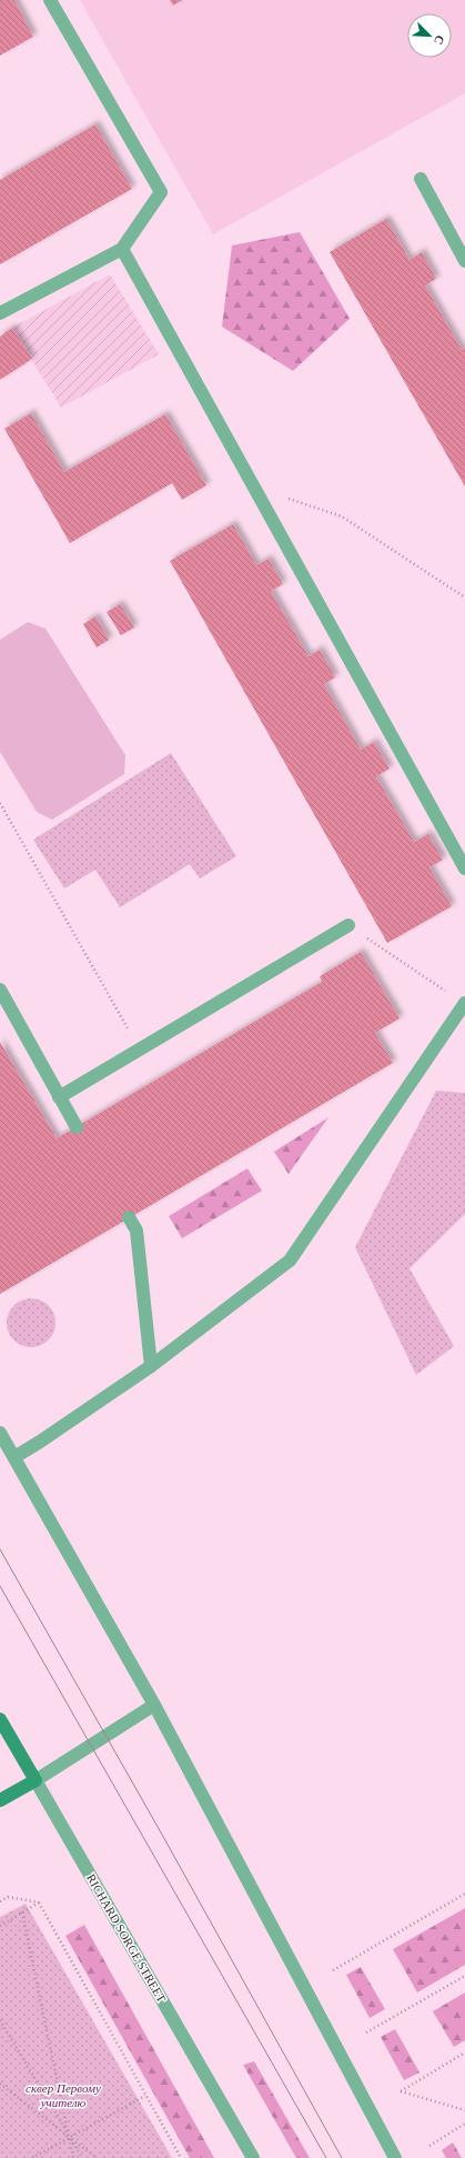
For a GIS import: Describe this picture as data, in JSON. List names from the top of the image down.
{
  "streets": {
    "main road": ["RICHARD SORGE STREET"]
  },
  "parks": ["сквер Первому учителю"],
  "north": "bottom right"
}
